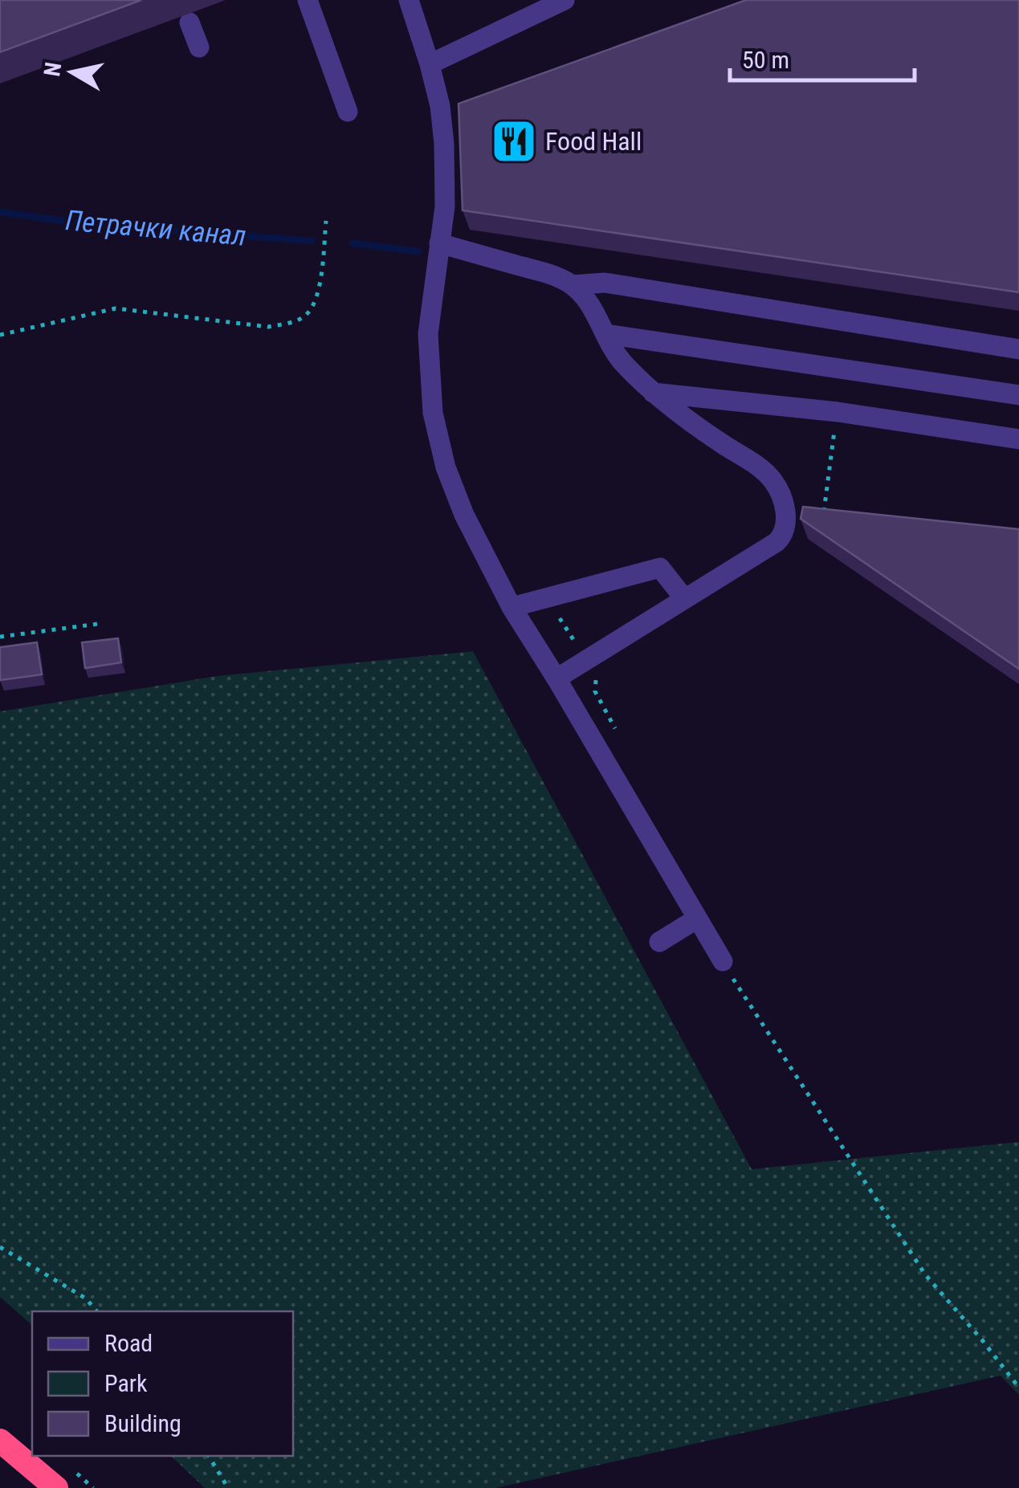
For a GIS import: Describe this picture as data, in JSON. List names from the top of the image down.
{
  "water": ["Петрачки канал"],
  "places": {
    "restaurant": ["Food Hall"]
  },
  "legend": ["Road", "Park", "Building"],
  "scale_bar": "50 m",
  "north": "left"
}
